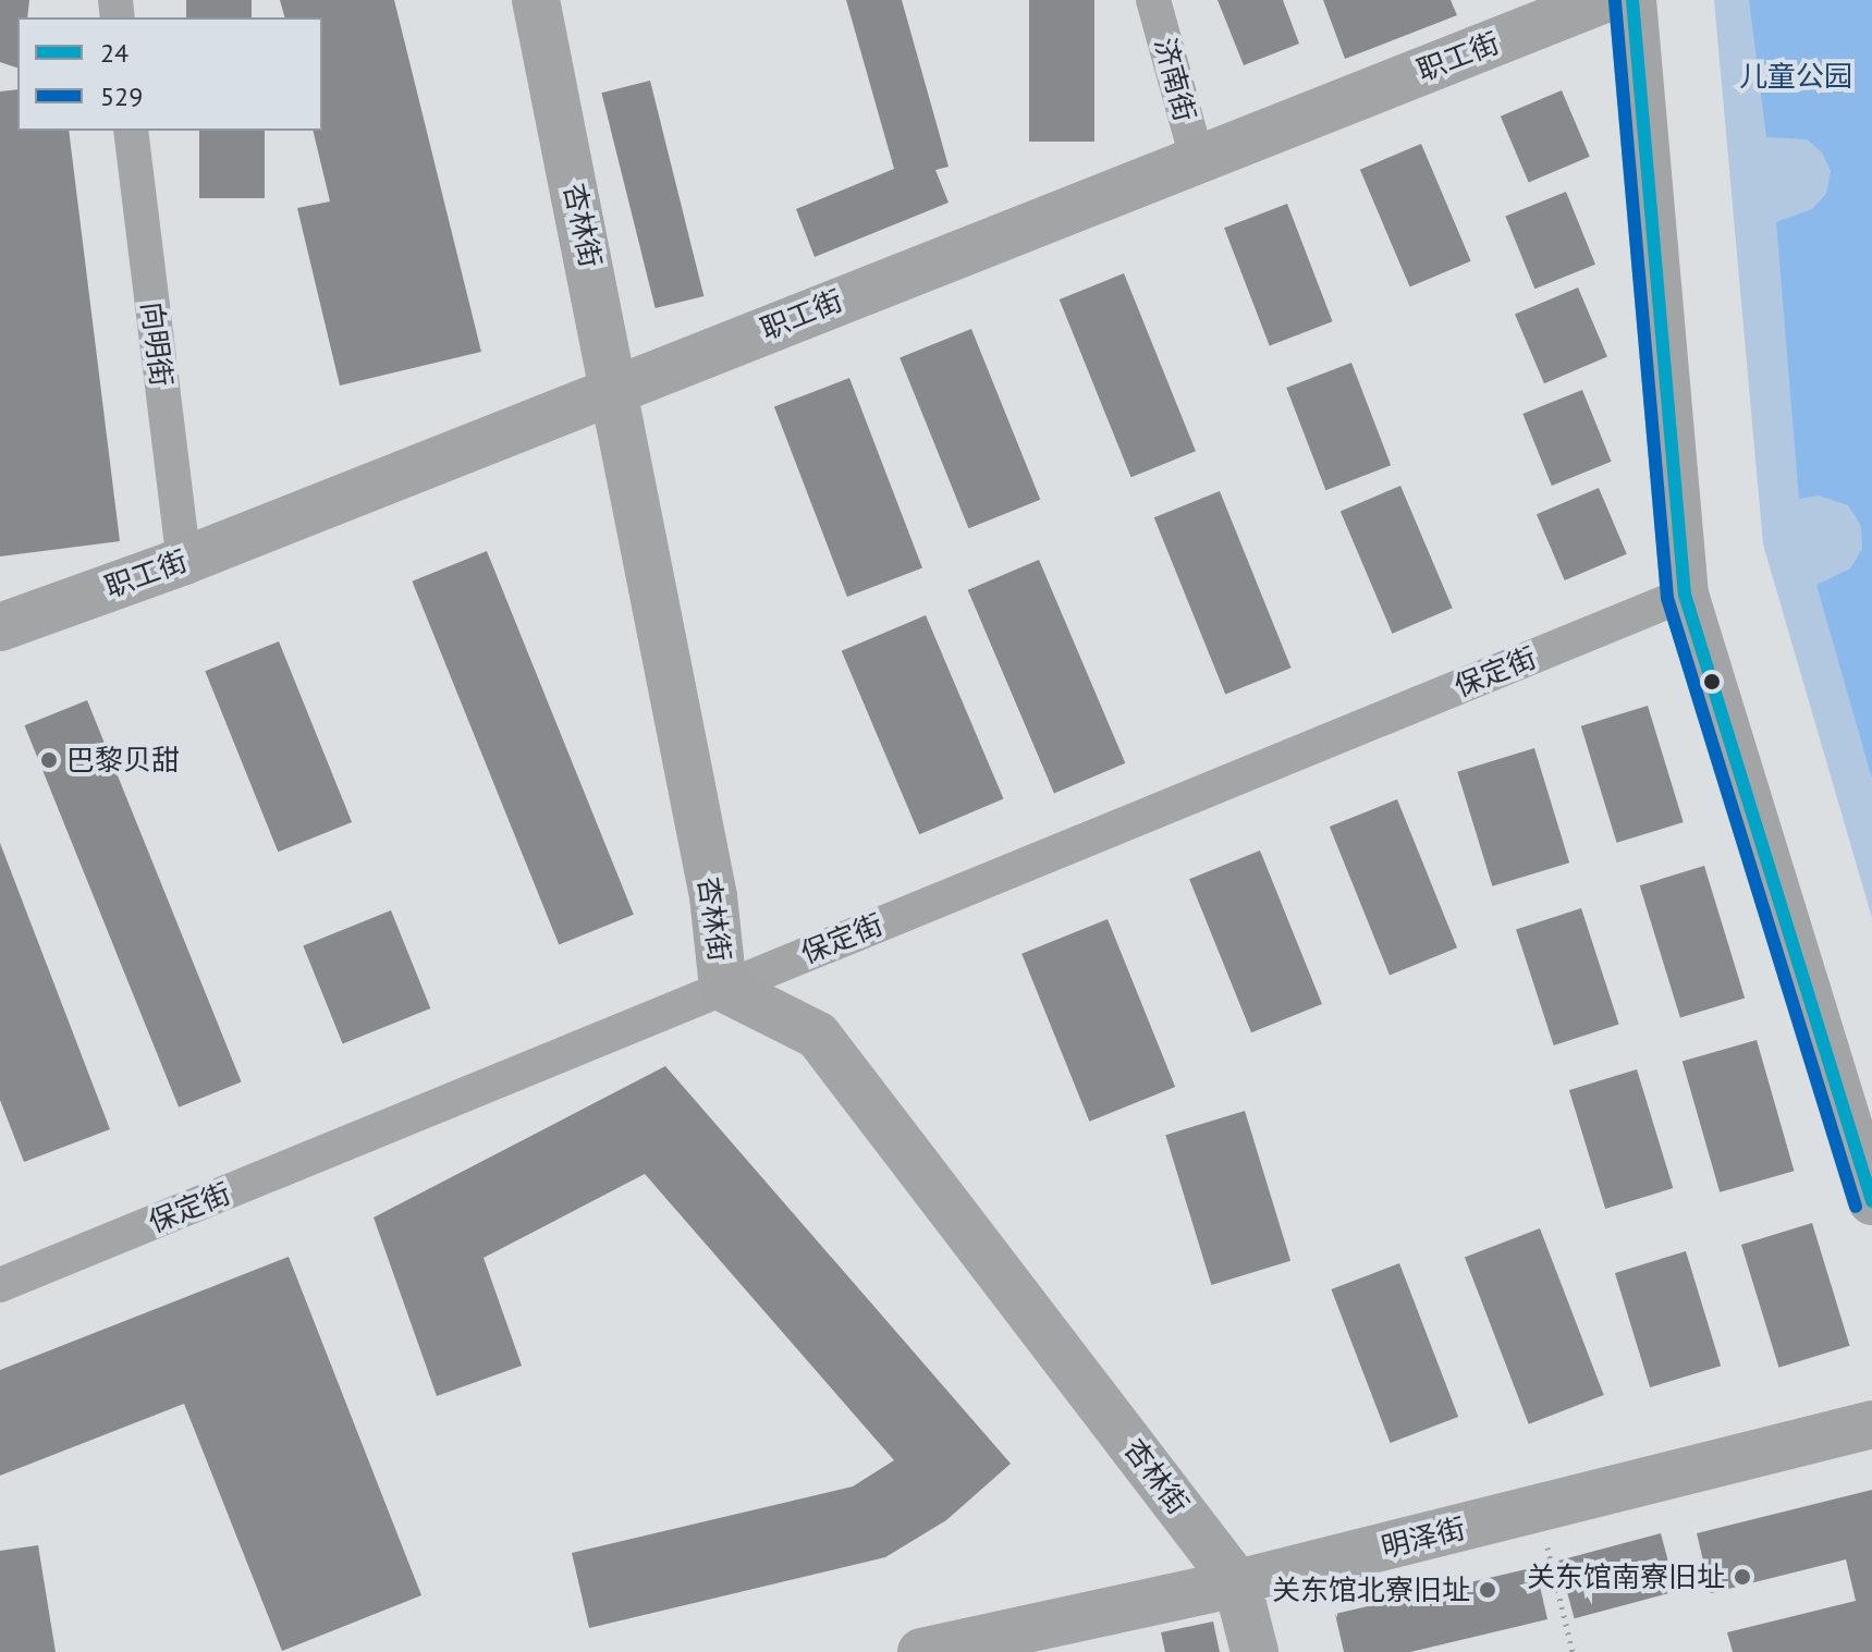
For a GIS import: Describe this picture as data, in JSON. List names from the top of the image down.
{
  "streets": {
    "street": [
      "职工街",
      "济南街",
      "杏林街",
      "向明街",
      "保定街",
      "明泽街"
    ]
  },
  "crossings": [
    ["职工街", "济南街"],
    ["职工街", "杏林街"],
    ["职工街", "向明街"],
    ["杏林街", "保定街"],
    ["杏林街", "明泽街"]
  ],
  "parks": ["儿童公园"],
  "places": ["巴黎贝甜", "关东馆南寮旧址", "关东馆北寮旧址"],
  "lines": ["transit line 24", "transit line 529"],
  "legend": ["24", "529"]
}
